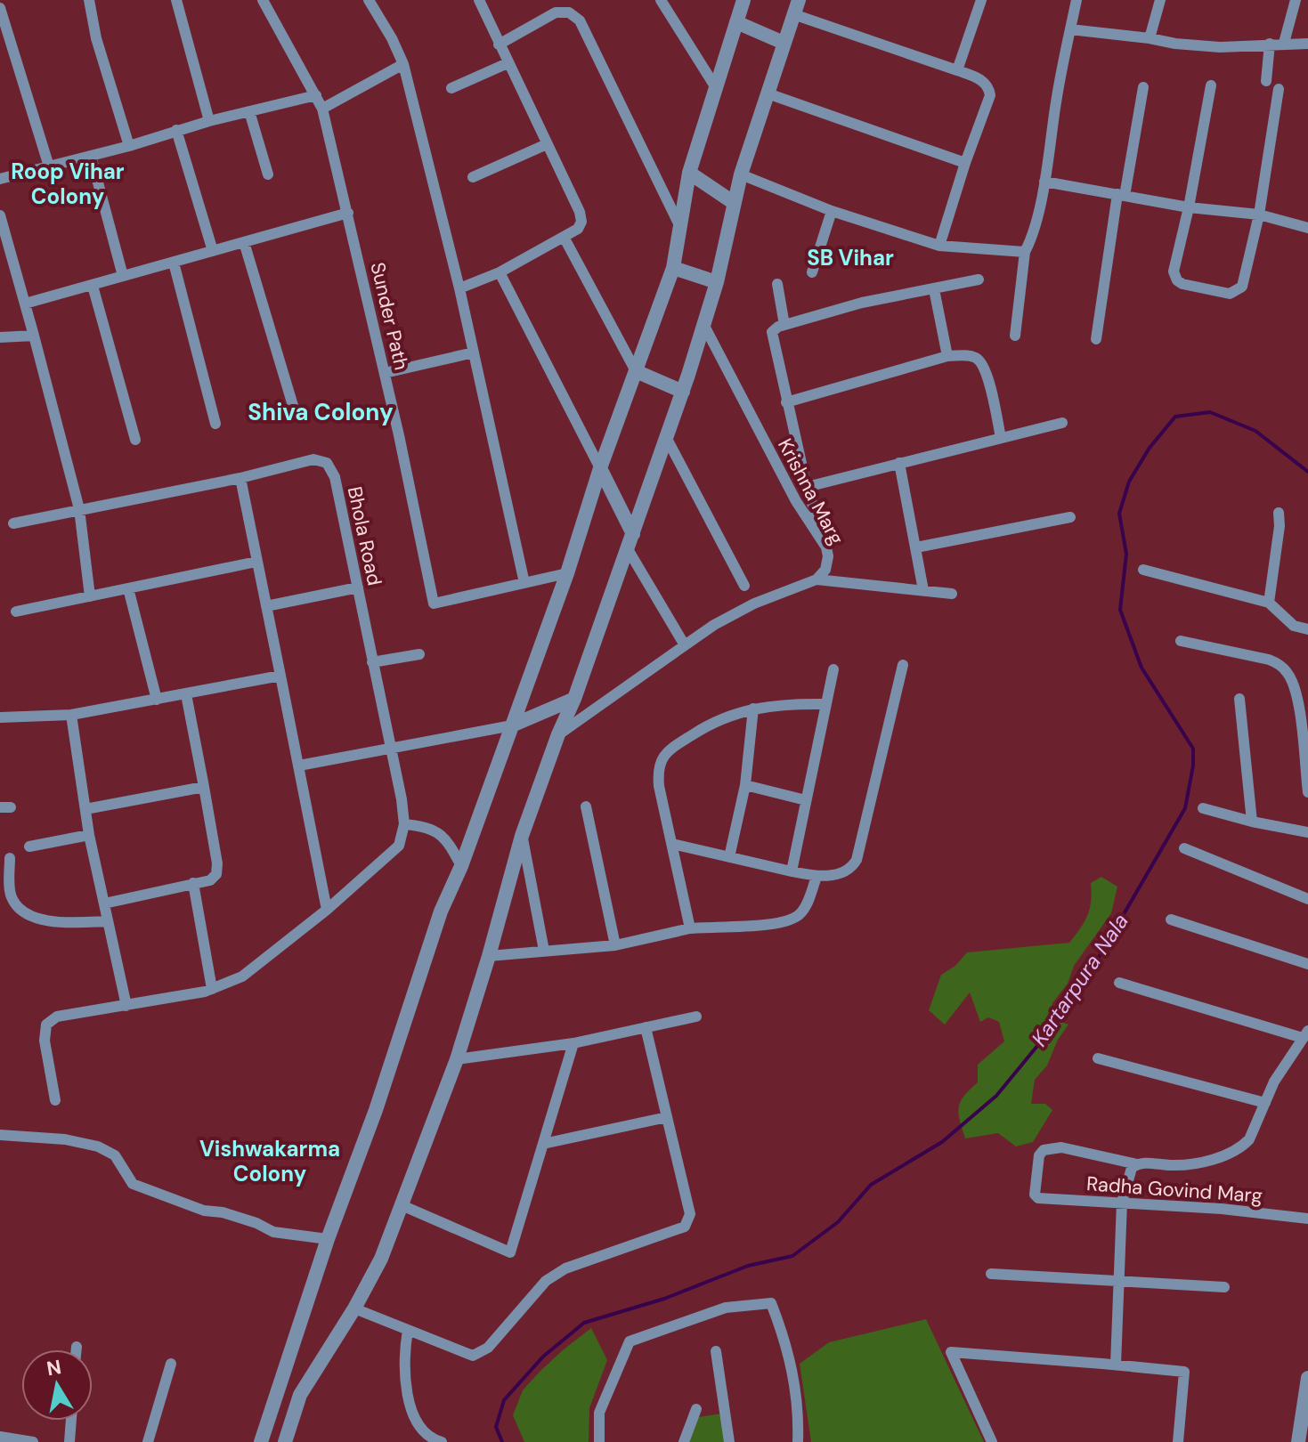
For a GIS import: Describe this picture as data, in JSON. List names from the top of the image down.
{
  "streets": {
    "street": [
      "Sunder Path",
      "Krishna Marg",
      "Bhola Road",
      "Radha Govind Marg"
    ]
  },
  "districts": [
    "Roop Vihar Colony",
    "SB Vihar",
    "Shiva Colony",
    "Vishwakarma Colony"
  ],
  "water": ["Kartarpura Nala"],
  "north": "top"
}
